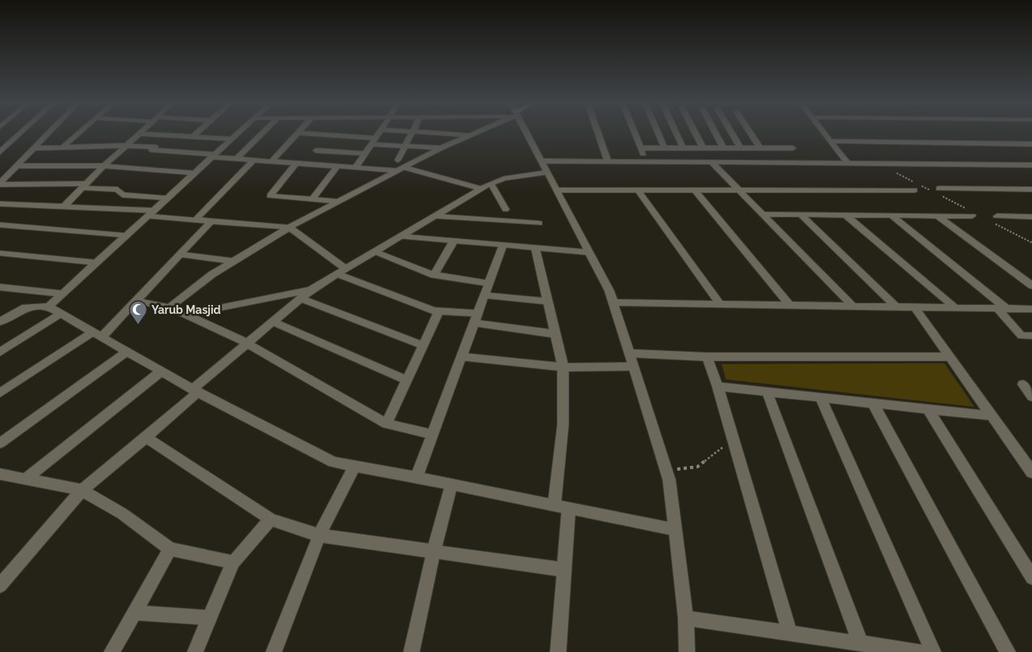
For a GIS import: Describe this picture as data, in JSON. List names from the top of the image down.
{
  "places": {
    "mosque": ["Yarub Masjid"]
  }
}
